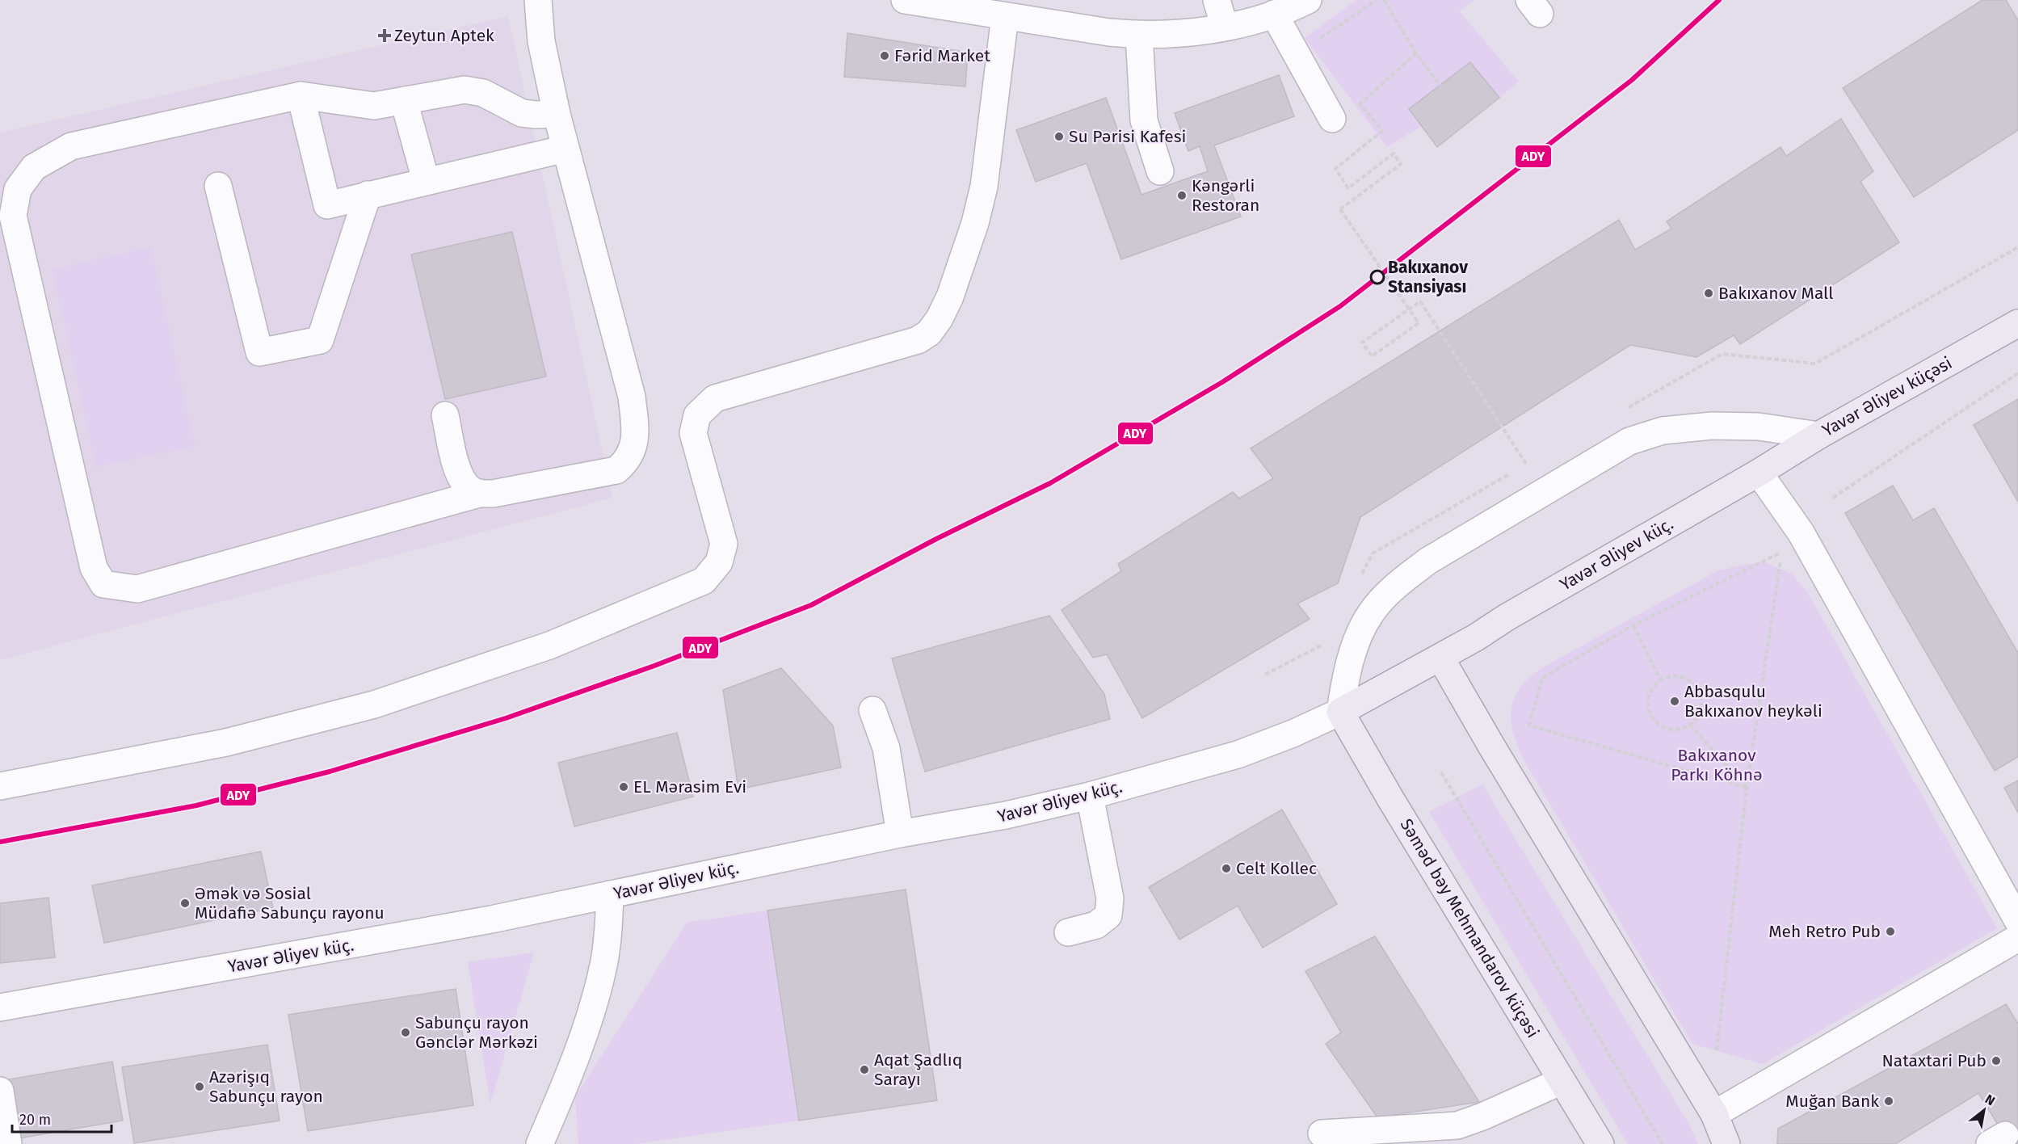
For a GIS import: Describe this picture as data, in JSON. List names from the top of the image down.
{
  "streets": {
    "main road": ["Yavər Əliyev küçəsi", "Yavər Əliyev küç.", "Səməd bəy Mehmandarov küçəsi"]
  },
  "crossings": [
    ["Yavər Əliyev küçəsi", "Yavər Əliyev küç."],
    ["Yavər Əliyev küç.", "Səməd bəy Mehmandarov küçəsi"]
  ],
  "parks": ["Bakıxanov Parkı Köhnə"],
  "places": {
    "health": ["Zeytun Aptek"],
    "other": [
      "Fərid Market",
      "Su Pərisi Kafesi",
      "Kəngərli Restoran",
      "Bakıxanov Stansiyası",
      "Bakıxanov Mall",
      "Abbasqulu Bakıxanov heykəli",
      "EL Mərasim Evi",
      "Celt Kollec",
      "Əmək və Sosial Müdafiə Sabunçu rayonu",
      "Meh Retro Pub",
      "Sabunçu rayon Gənclər Mərkəzi",
      "Nataxtari Pub",
      "Aqat Şadlıq Sarayı",
      "Azərişıq Sabunçu rayon",
      "Muğan Bank"
    ]
  },
  "lines": ["transit line ADY"],
  "scale_bar": "20 m",
  "north": "top right"
}
